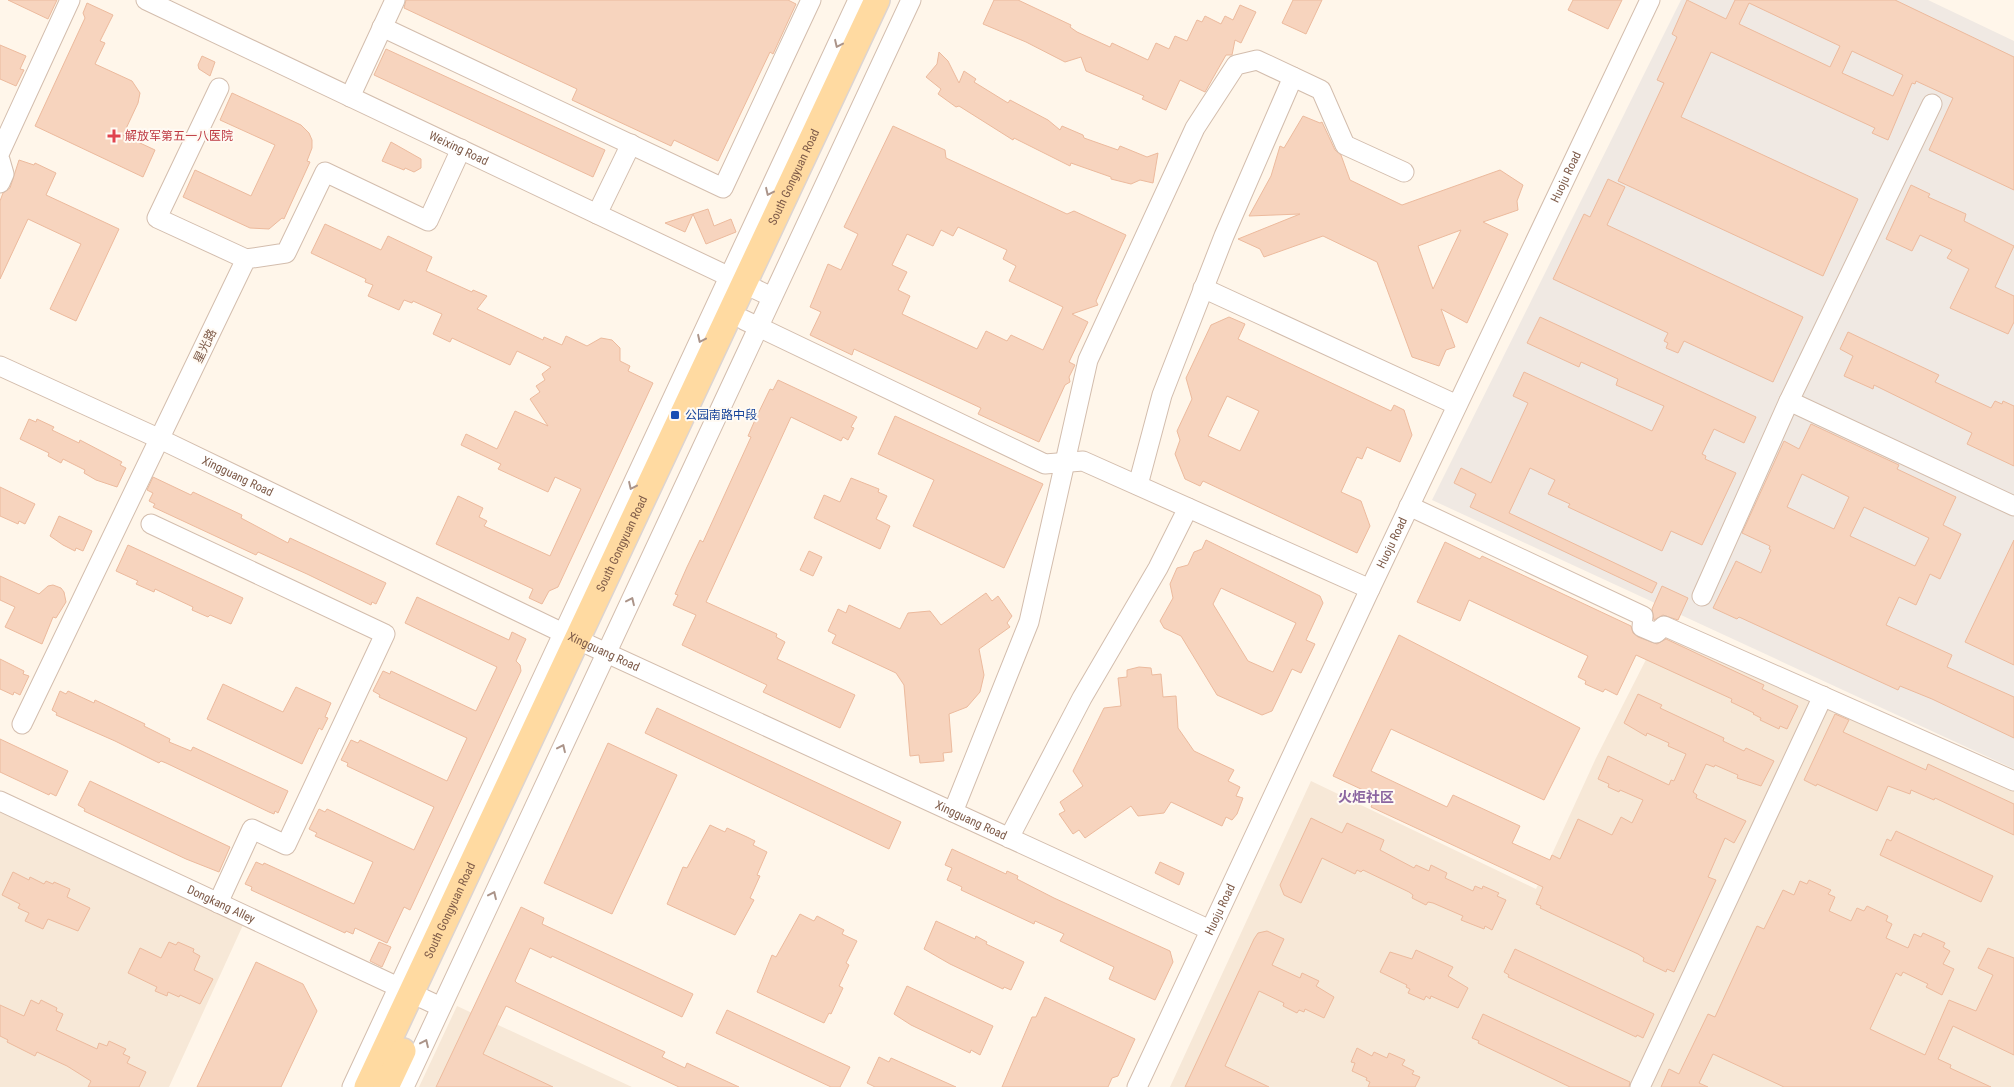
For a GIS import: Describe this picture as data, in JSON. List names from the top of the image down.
{
  "streets": {
    "main road": ["South Gongyuan Road"],
    "street": [
      "Weixing Road",
      "Huoju Road",
      "星光路",
      "Xingguang Road",
      "Dongkang Alley"
    ]
  },
  "crossings": [
    ["Weixing Road", "South Gongyuan Road"],
    ["South Gongyuan Road", "Xingguang Road"],
    ["South Gongyuan Road", "Dongkang Alley"],
    ["Huoju Road", "Xingguang Road"],
    ["星光路", "Xingguang Road"]
  ],
  "districts": ["火炬社区"],
  "places": {
    "health": ["解放军第五一八医院"],
    "transit": ["公园南路中段"]
  }
}
